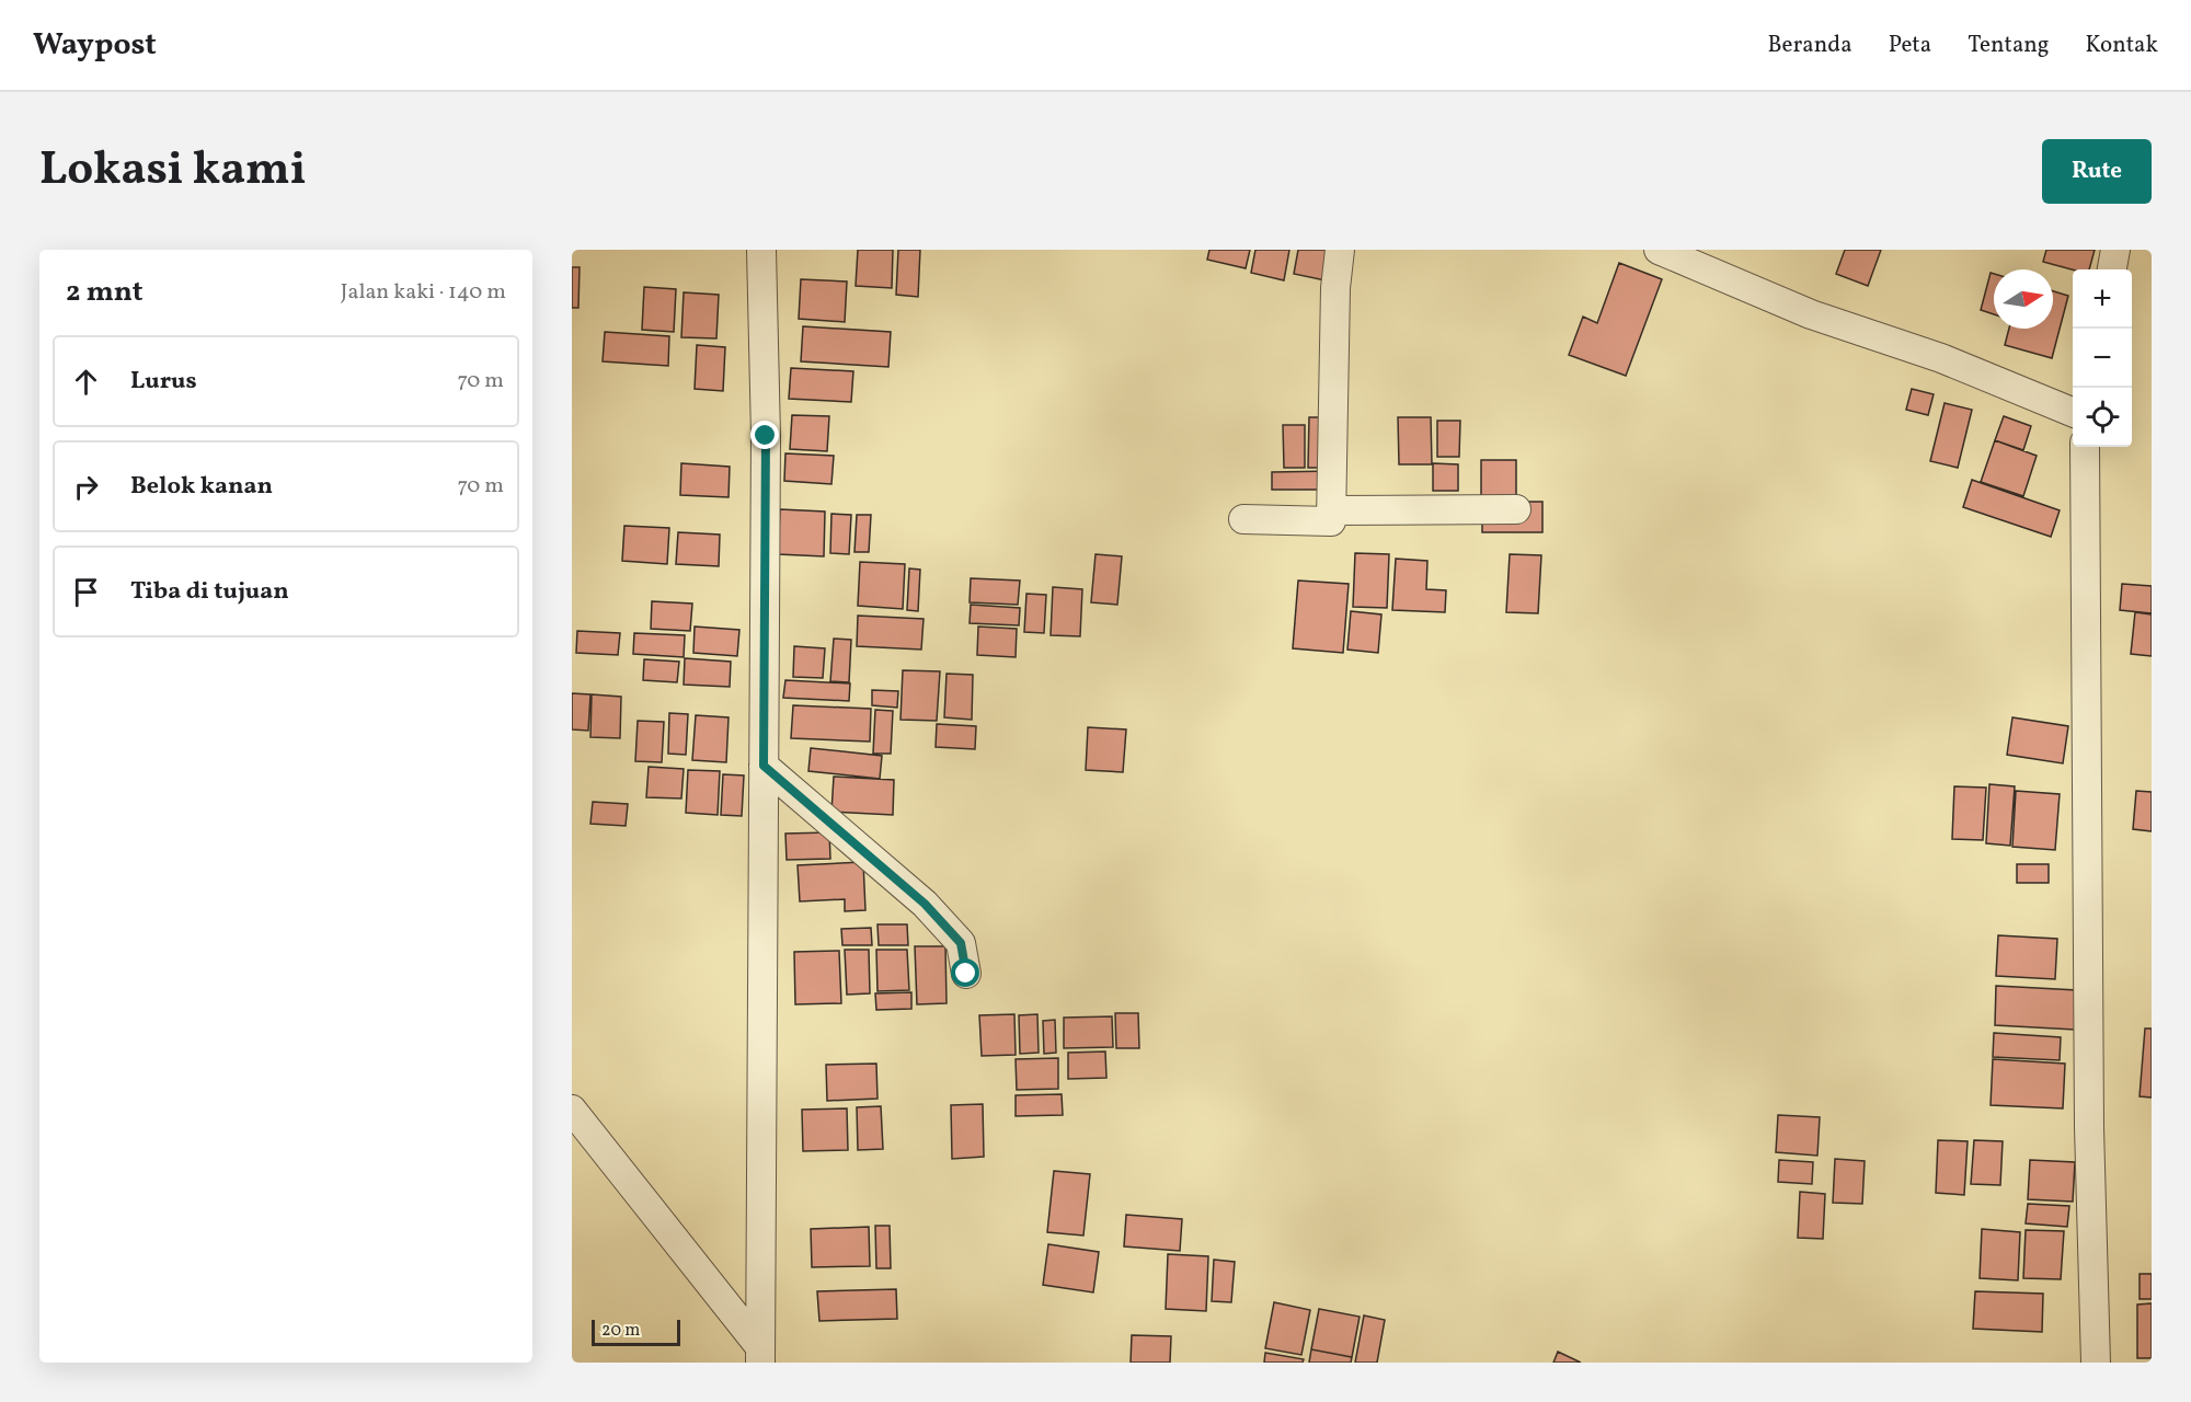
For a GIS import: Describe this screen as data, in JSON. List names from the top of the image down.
{
  "scale_bar": "20 m",
  "north": "right",
  "page": {
    "header": "Waypost",
    "nav": [
      "Beranda",
      "Peta",
      "Tentang",
      "Kontak"
    ],
    "title": "Lokasi kami",
    "buttons": "Rute",
    "heading": ["2 mnt", "Jalan kaki · 140 m"],
    "map_buttons": ["+", "−"],
    "list": [
      ["Lurus", "70 m"],
      ["Belok kanan", "70 m"],
      "Tiba di tujuan"
    ],
    "scale": "20 m"
  }
}
